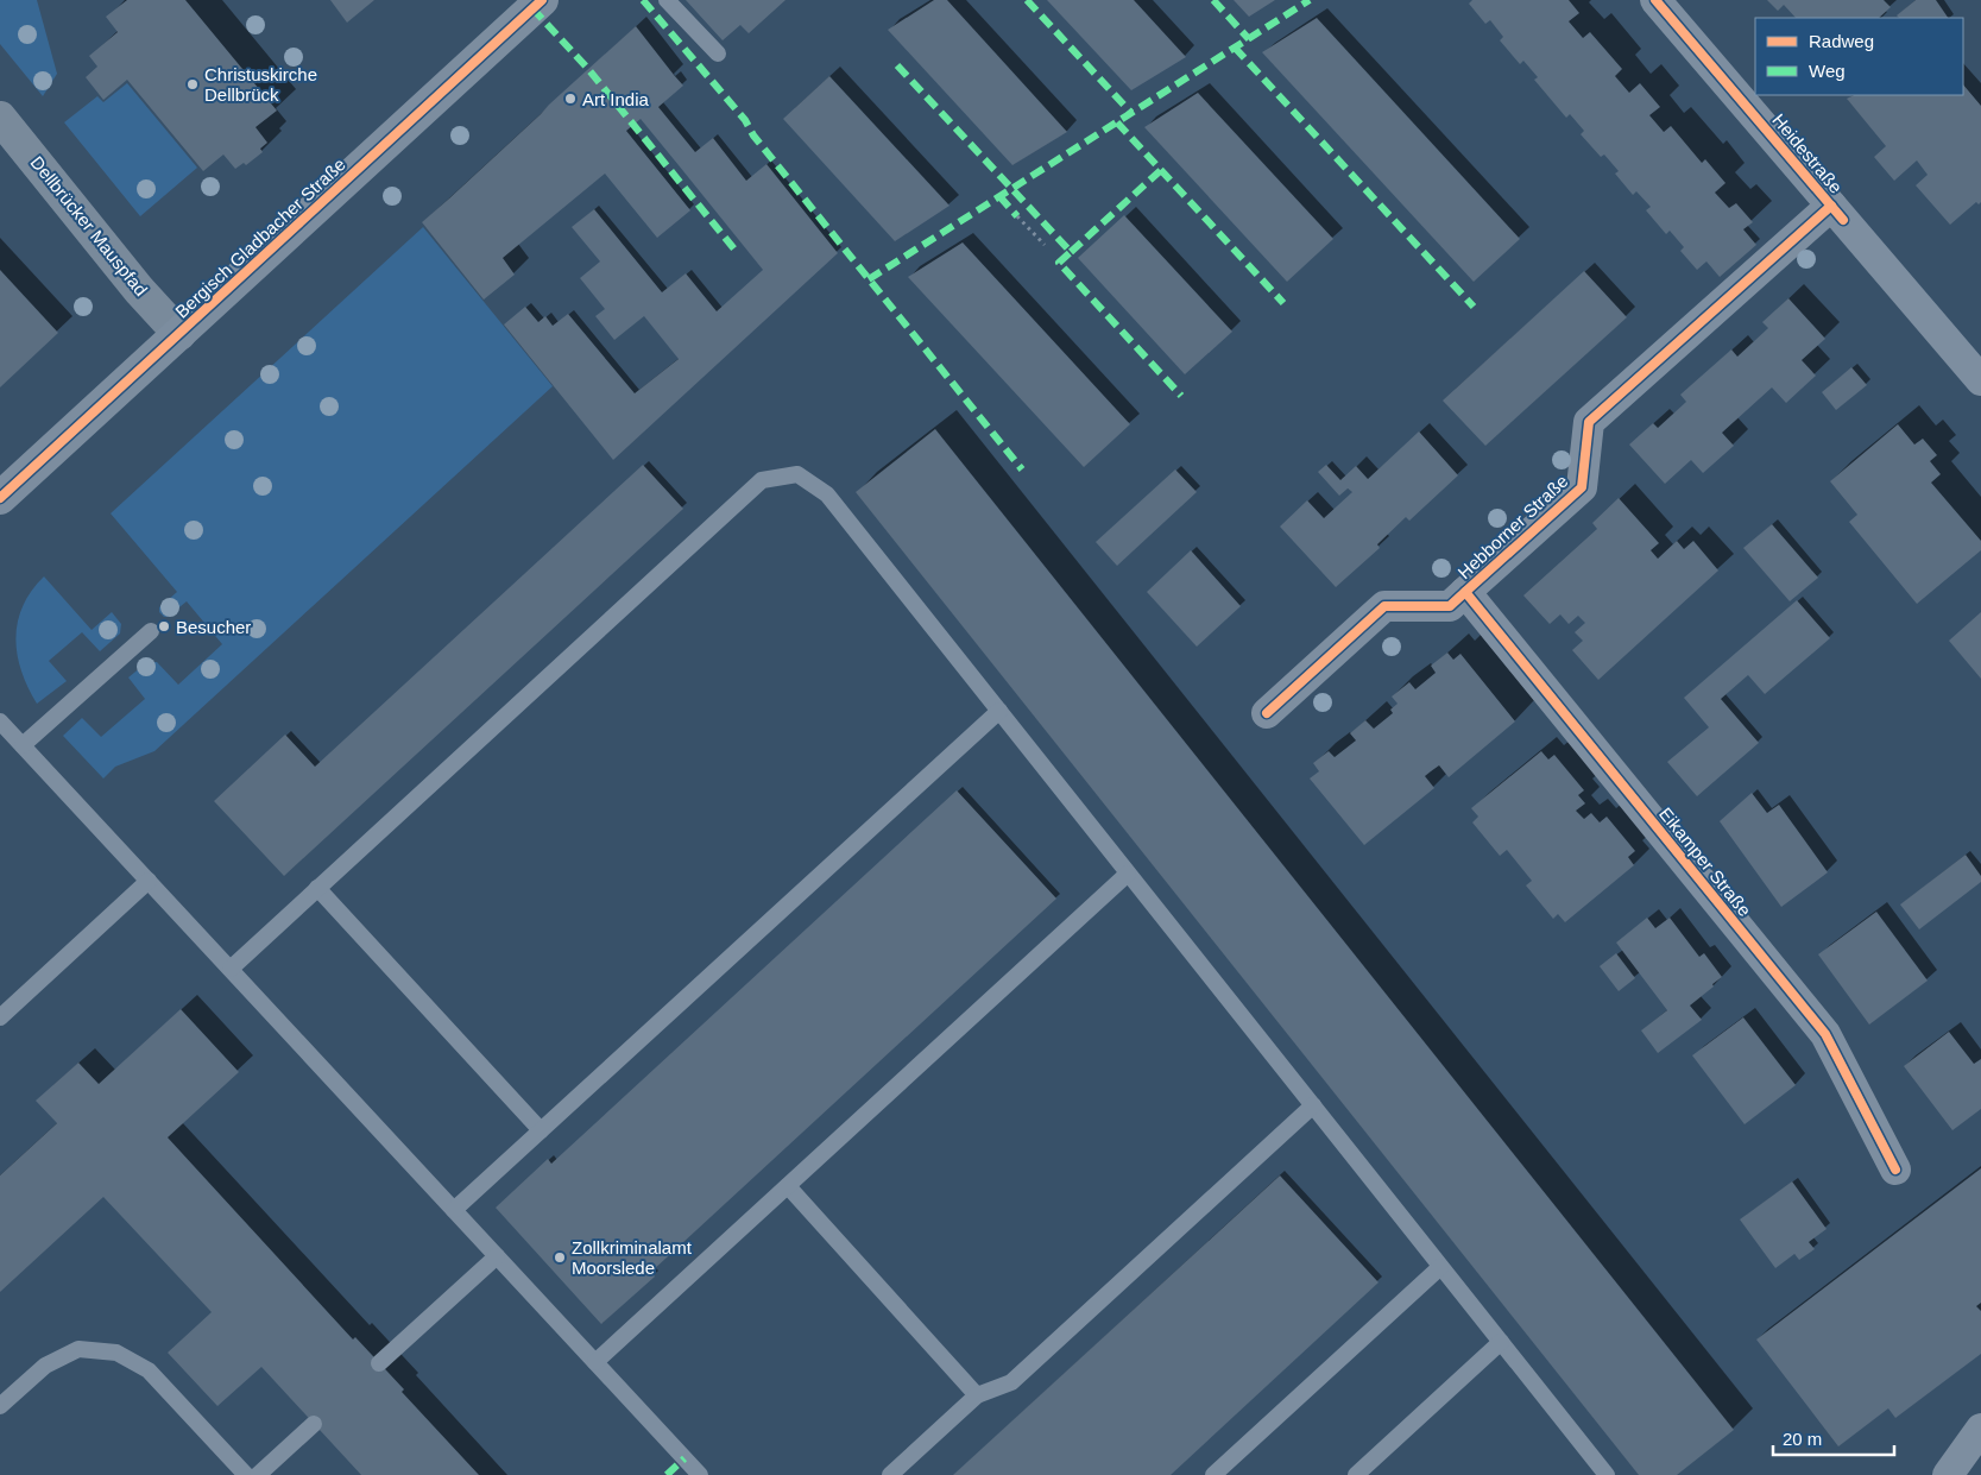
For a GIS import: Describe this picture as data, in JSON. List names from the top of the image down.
{
  "streets": {
    "main road": ["Dellbrücker Mauspfad", "Bergisch Gladbacher Straße"],
    "street": ["Heidestraße", "Hebborner Straße", "Eikamper Straße"]
  },
  "crossings": [
    ["Heidestraße", "Hebborner Straße"],
    ["Dellbrücker Mauspfad", "Bergisch Gladbacher Straße"],
    ["Hebborner Straße", "Eikamper Straße"]
  ],
  "places": [
    "Christuskirche Dellbrück",
    "Art India",
    "Besucher",
    "Zollkriminalamt Moorslede"
  ],
  "legend": ["Radweg", "Weg"],
  "scale_bar": "20 m"
}
